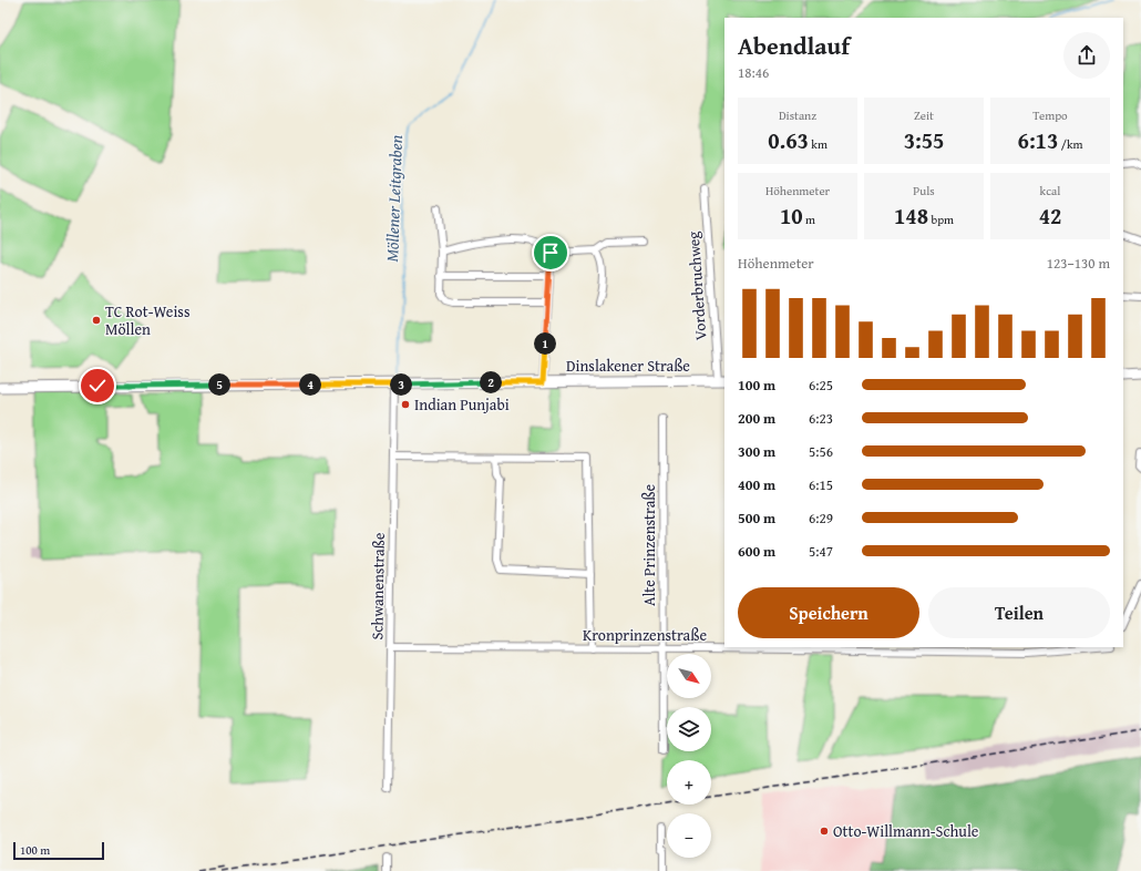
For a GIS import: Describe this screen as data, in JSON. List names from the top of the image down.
{
  "streets": {
    "main road": ["Dinslakener Straße"],
    "street": [
      "Vorderbruchweg",
      "Alte Prinzenstraße",
      "Schwanenstraße",
      "Kronprinzenstraße"
    ]
  },
  "crossings": [
    ["Vorderbruchweg", "Dinslakener Straße"],
    ["Dinslakener Straße", "Schwanenstraße"],
    ["Alte Prinzenstraße", "Kronprinzenstraße"],
    ["Schwanenstraße", "Kronprinzenstraße"]
  ],
  "water": ["Möllener Leitgraben"],
  "places": ["TC Rot-Weiss Möllen", "Indian Punjabi", "Otto-Willmann-Schule"],
  "scale_bar": "100 m",
  "north": "bottom right",
  "page": {
    "heading": ["Abendlauf", "18:46"],
    "stats": [
      ["Distanz", "0.63 km"],
      ["Zeit", "3:55"],
      ["Tempo", "6:13 /km"],
      ["Höhenmeter", "10 m"],
      ["Puls", "148 bpm"],
      ["kcal", "42"]
    ],
    "chart": ["Höhenmeter", "123–130 m"],
    "pins": [
      "1",
      "2",
      "3",
      "4",
      "5"
    ],
    "list": [
      {
        "name": "100 m",
        "note": "6:25"
      },
      {
        "name": "200 m",
        "note": "6:23"
      },
      {
        "name": "300 m",
        "note": "5:56"
      },
      {
        "name": "400 m",
        "note": "6:15"
      },
      {
        "name": "500 m",
        "note": "6:29"
      },
      {
        "name": "600 m",
        "note": "5:47"
      }
    ],
    "buttons": ["Speichern", "Teilen"],
    "map_buttons": ["+", "−"],
    "scale": "100 m"
  }
}
